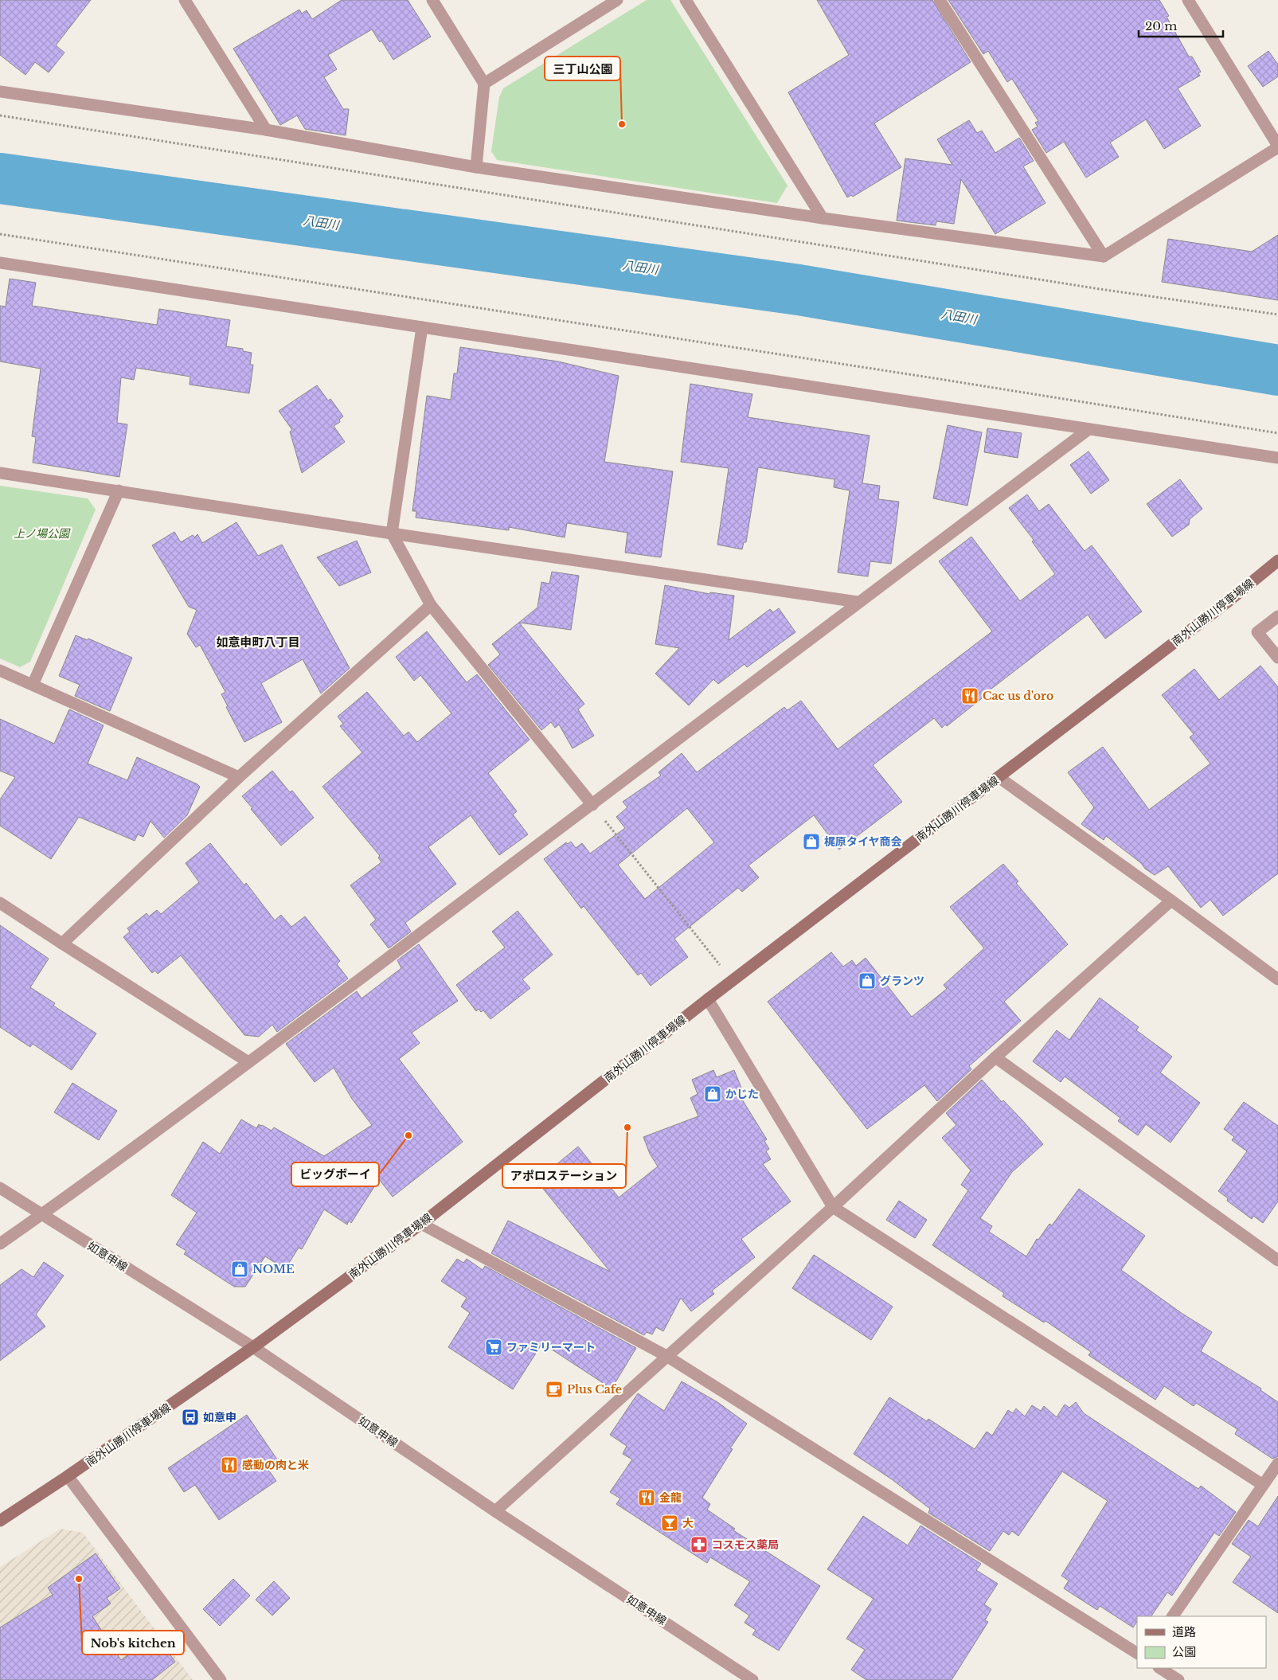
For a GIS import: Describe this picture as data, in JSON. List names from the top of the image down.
{
  "streets": {
    "main road": ["南外山勝川停車場線"],
    "street": ["如意申線"]
  },
  "crossings": [
    ["南外山勝川停車場線", "如意申線"]
  ],
  "districts": ["如意申町八丁目"],
  "water": ["八田川"],
  "parks": ["上ノ場公園"],
  "places": {
    "other": [
      "三丁山公園",
      "アポロステーション",
      "ビッグボーイ",
      "Nob's kitchen"
    ],
    "restaurant": ["Cac us d'oro", "感動の肉と米", "金龍"],
    "shop": [
      "梶原タイヤ商会",
      "グランツ",
      "かじた",
      "NOME"
    ],
    "supermarket": ["ファミリーマート"],
    "cafe": ["Plus Cafe"],
    "bus stop": ["如意申"],
    "bar": ["大"],
    "pharmacy": ["コスモス薬局"]
  },
  "legend": ["道路", "公園"],
  "scale_bar": "20 m"
}
